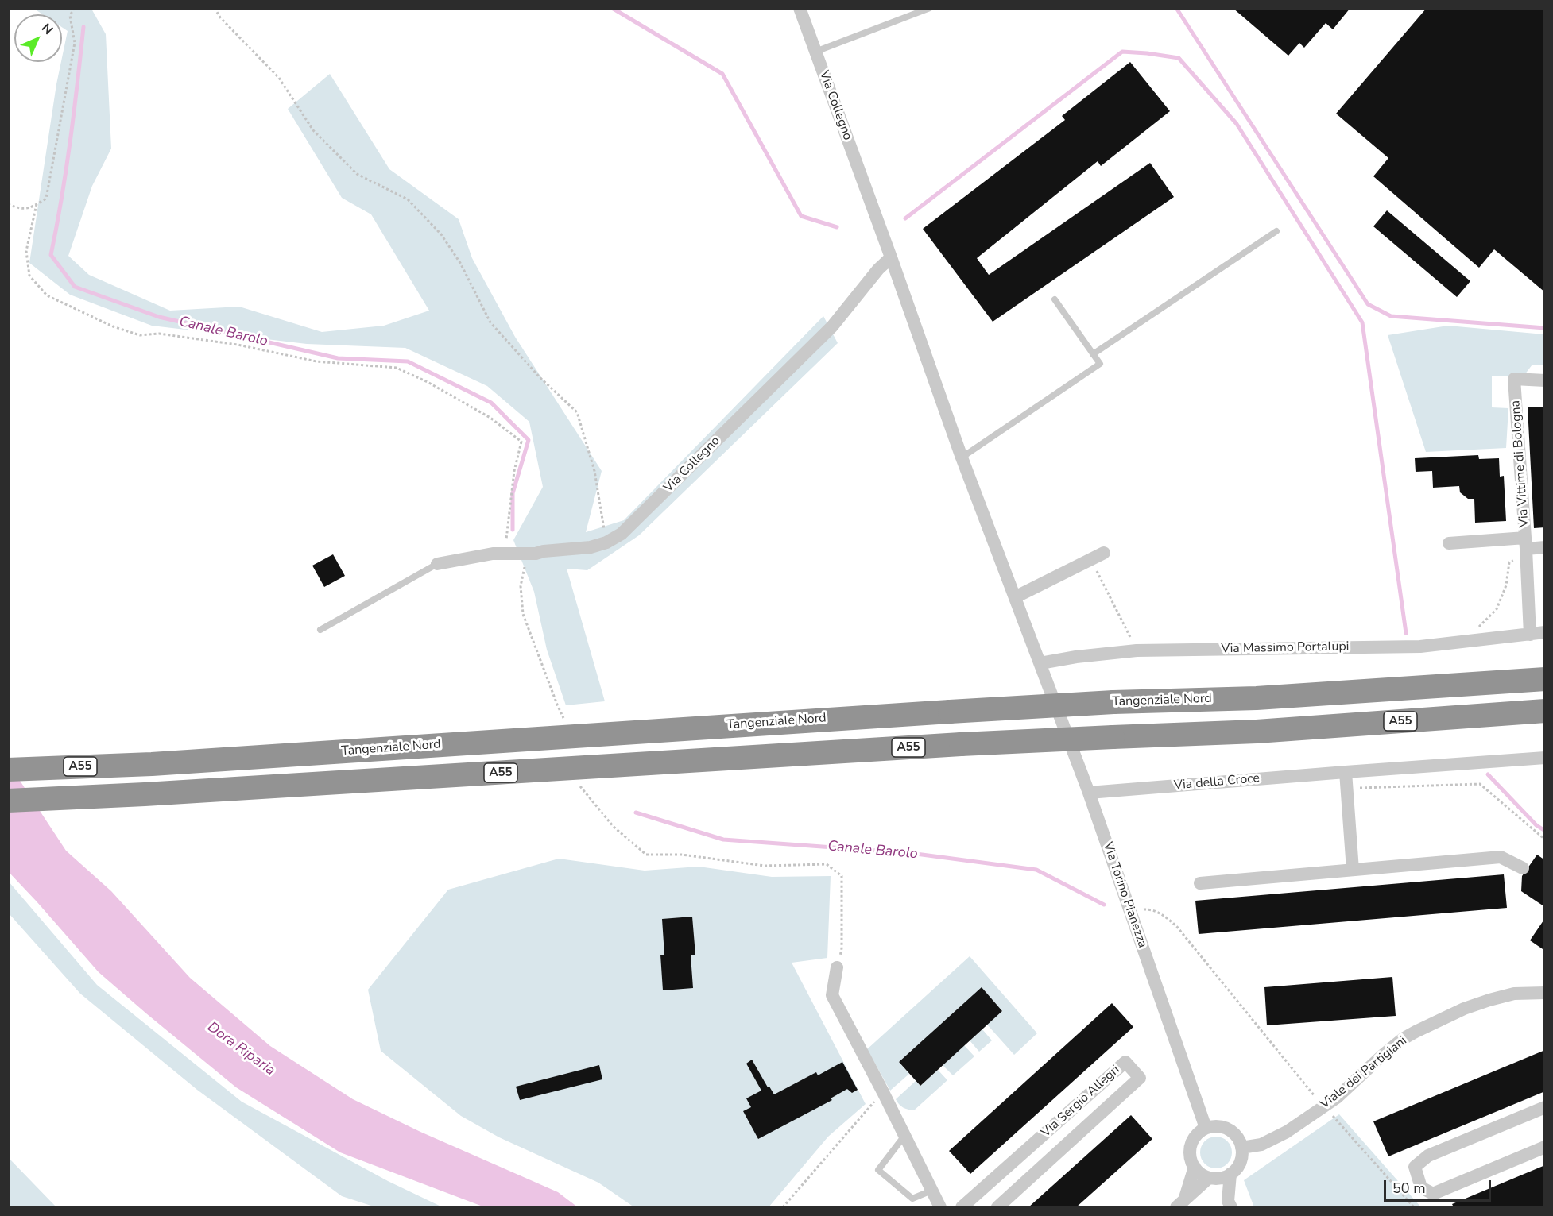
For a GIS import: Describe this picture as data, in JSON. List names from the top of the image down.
{
  "streets": {
    "highway": ["Tangenziale Nord", "A55"],
    "street": [
      "Via Collegno",
      "Via Vittime di Bologna",
      "Via Massimo Portalupi",
      "Via della Croce",
      "Via Torino Pianezza",
      "Viale dei Partigiani",
      "Via Sergio Allegri"
    ]
  },
  "crossings": [
    ["Via Collegno", "Via Massimo Portalupi"],
    ["Via Collegno", "Via Torino Pianezza"],
    ["Via Massimo Portalupi", "Via Torino Pianezza"],
    ["Via della Croce", "Via Torino Pianezza"],
    ["Via Torino Pianezza", "Viale dei Partigiani"]
  ],
  "water": ["Canale Barolo", "Dora Riparia"],
  "scale_bar": "50 m",
  "north": "top right"
}
